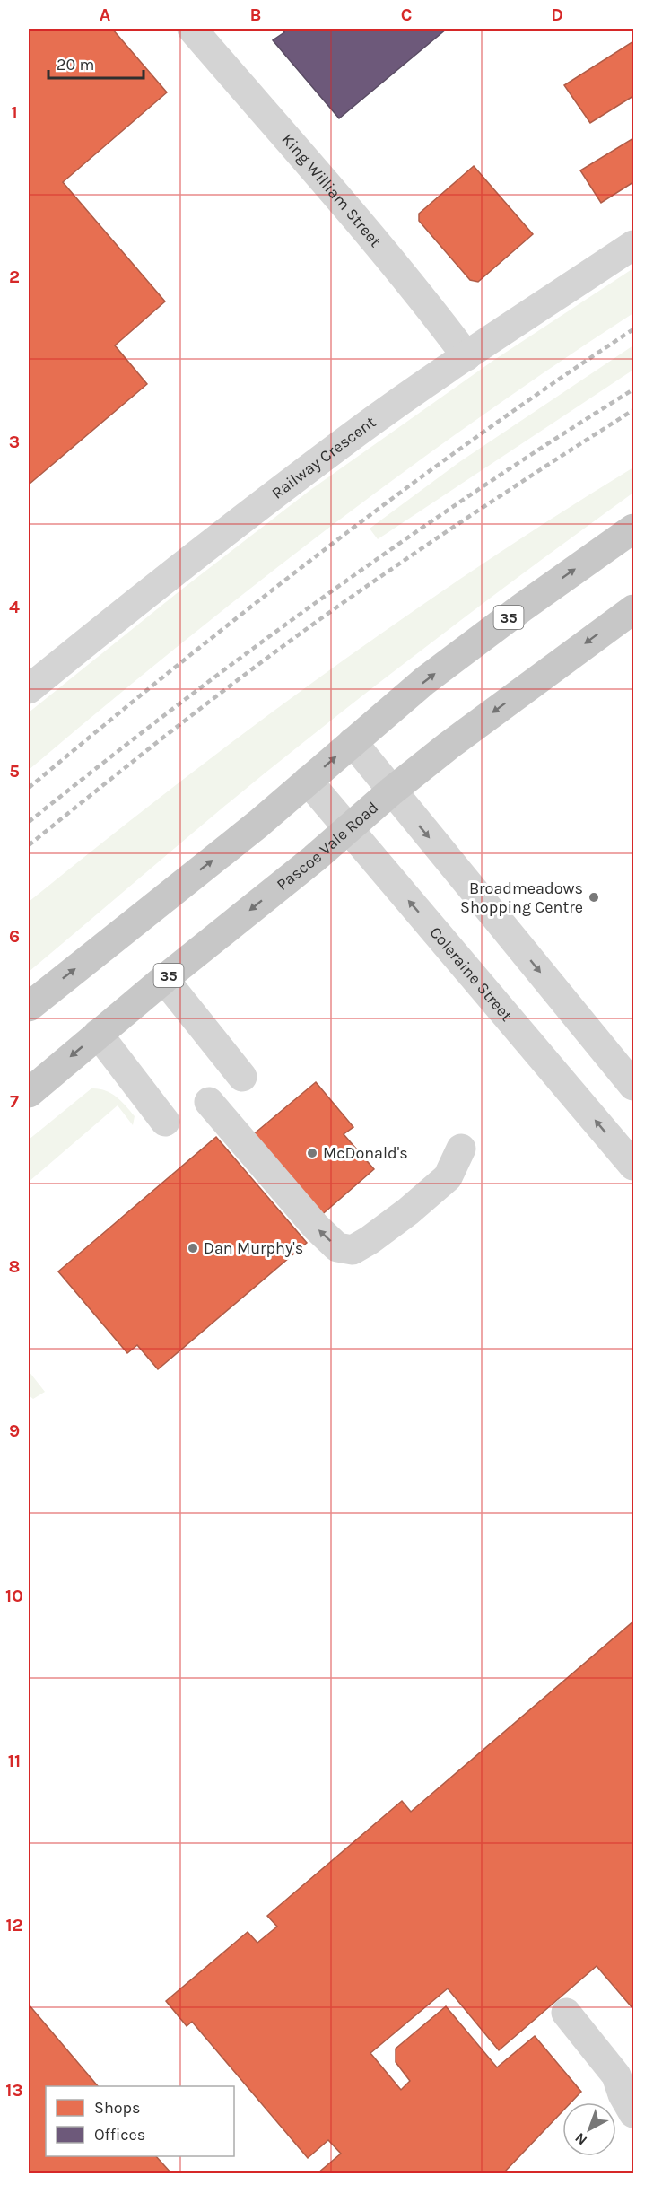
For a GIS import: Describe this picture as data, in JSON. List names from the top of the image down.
{
  "streets": {
    "main road": ["35", "Pascoe Vale Road"],
    "street": ["King William Street", "Railway Crescent", "Coleraine Street"]
  },
  "crossings": [
    ["King William Street", "Railway Crescent"],
    ["35", "Coleraine Street"],
    ["Pascoe Vale Road", "Coleraine Street"]
  ],
  "places": ["Broadmeadows Shopping Centre", "McDonald's", "Dan Murphy's"],
  "legend": ["Shops", "Offices"],
  "scale_bar": "20 m",
  "north": "bottom left",
  "grid": {
    "columns": [
      "A",
      "B",
      "C",
      "D"
    ],
    "rows": [
      "1",
      "2",
      "3",
      "4",
      "5",
      "6",
      "7",
      "8",
      "9",
      "10",
      "11",
      "12",
      "13"
    ]
  }
}
